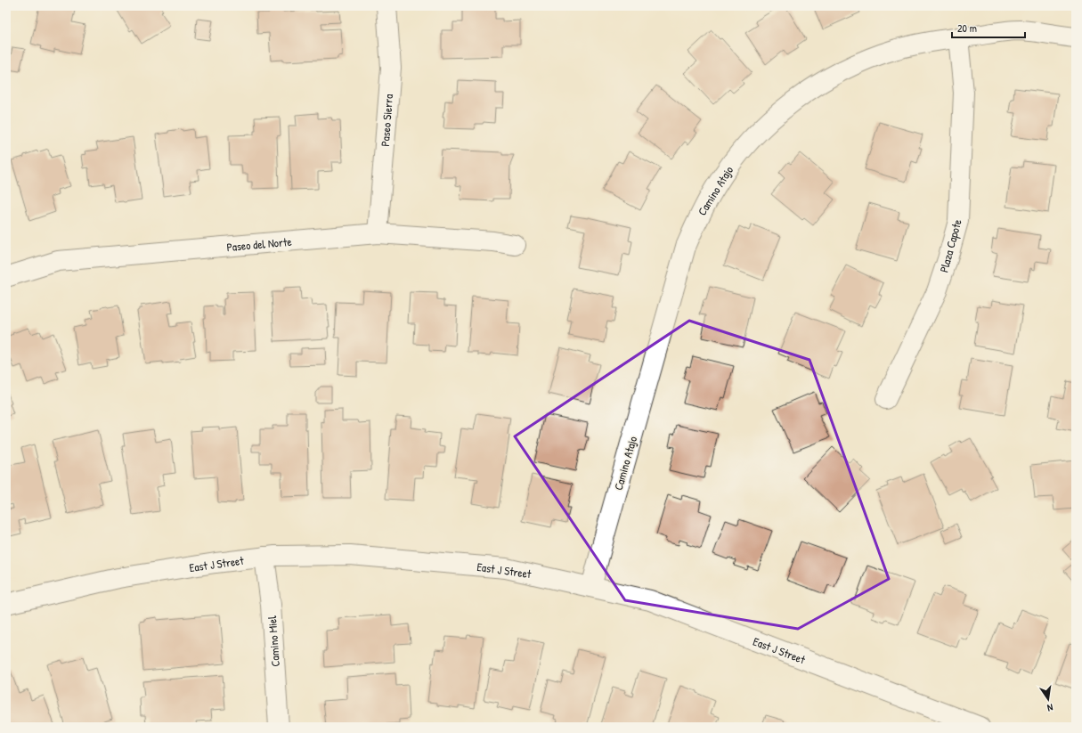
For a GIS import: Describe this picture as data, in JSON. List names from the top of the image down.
{
  "streets": {
    "street": [
      "Paseo Sierra",
      "Camino Atajo",
      "Paseo del Norte",
      "Plaza Capote",
      "East J Street",
      "Camino Miel"
    ]
  },
  "crossings": [
    ["Paseo Sierra", "Paseo del Norte"],
    ["Camino Atajo", "Plaza Capote"],
    ["Camino Atajo", "East J Street"],
    ["East J Street", "Camino Miel"]
  ],
  "scale_bar": "20 m",
  "north": "bottom"
}
